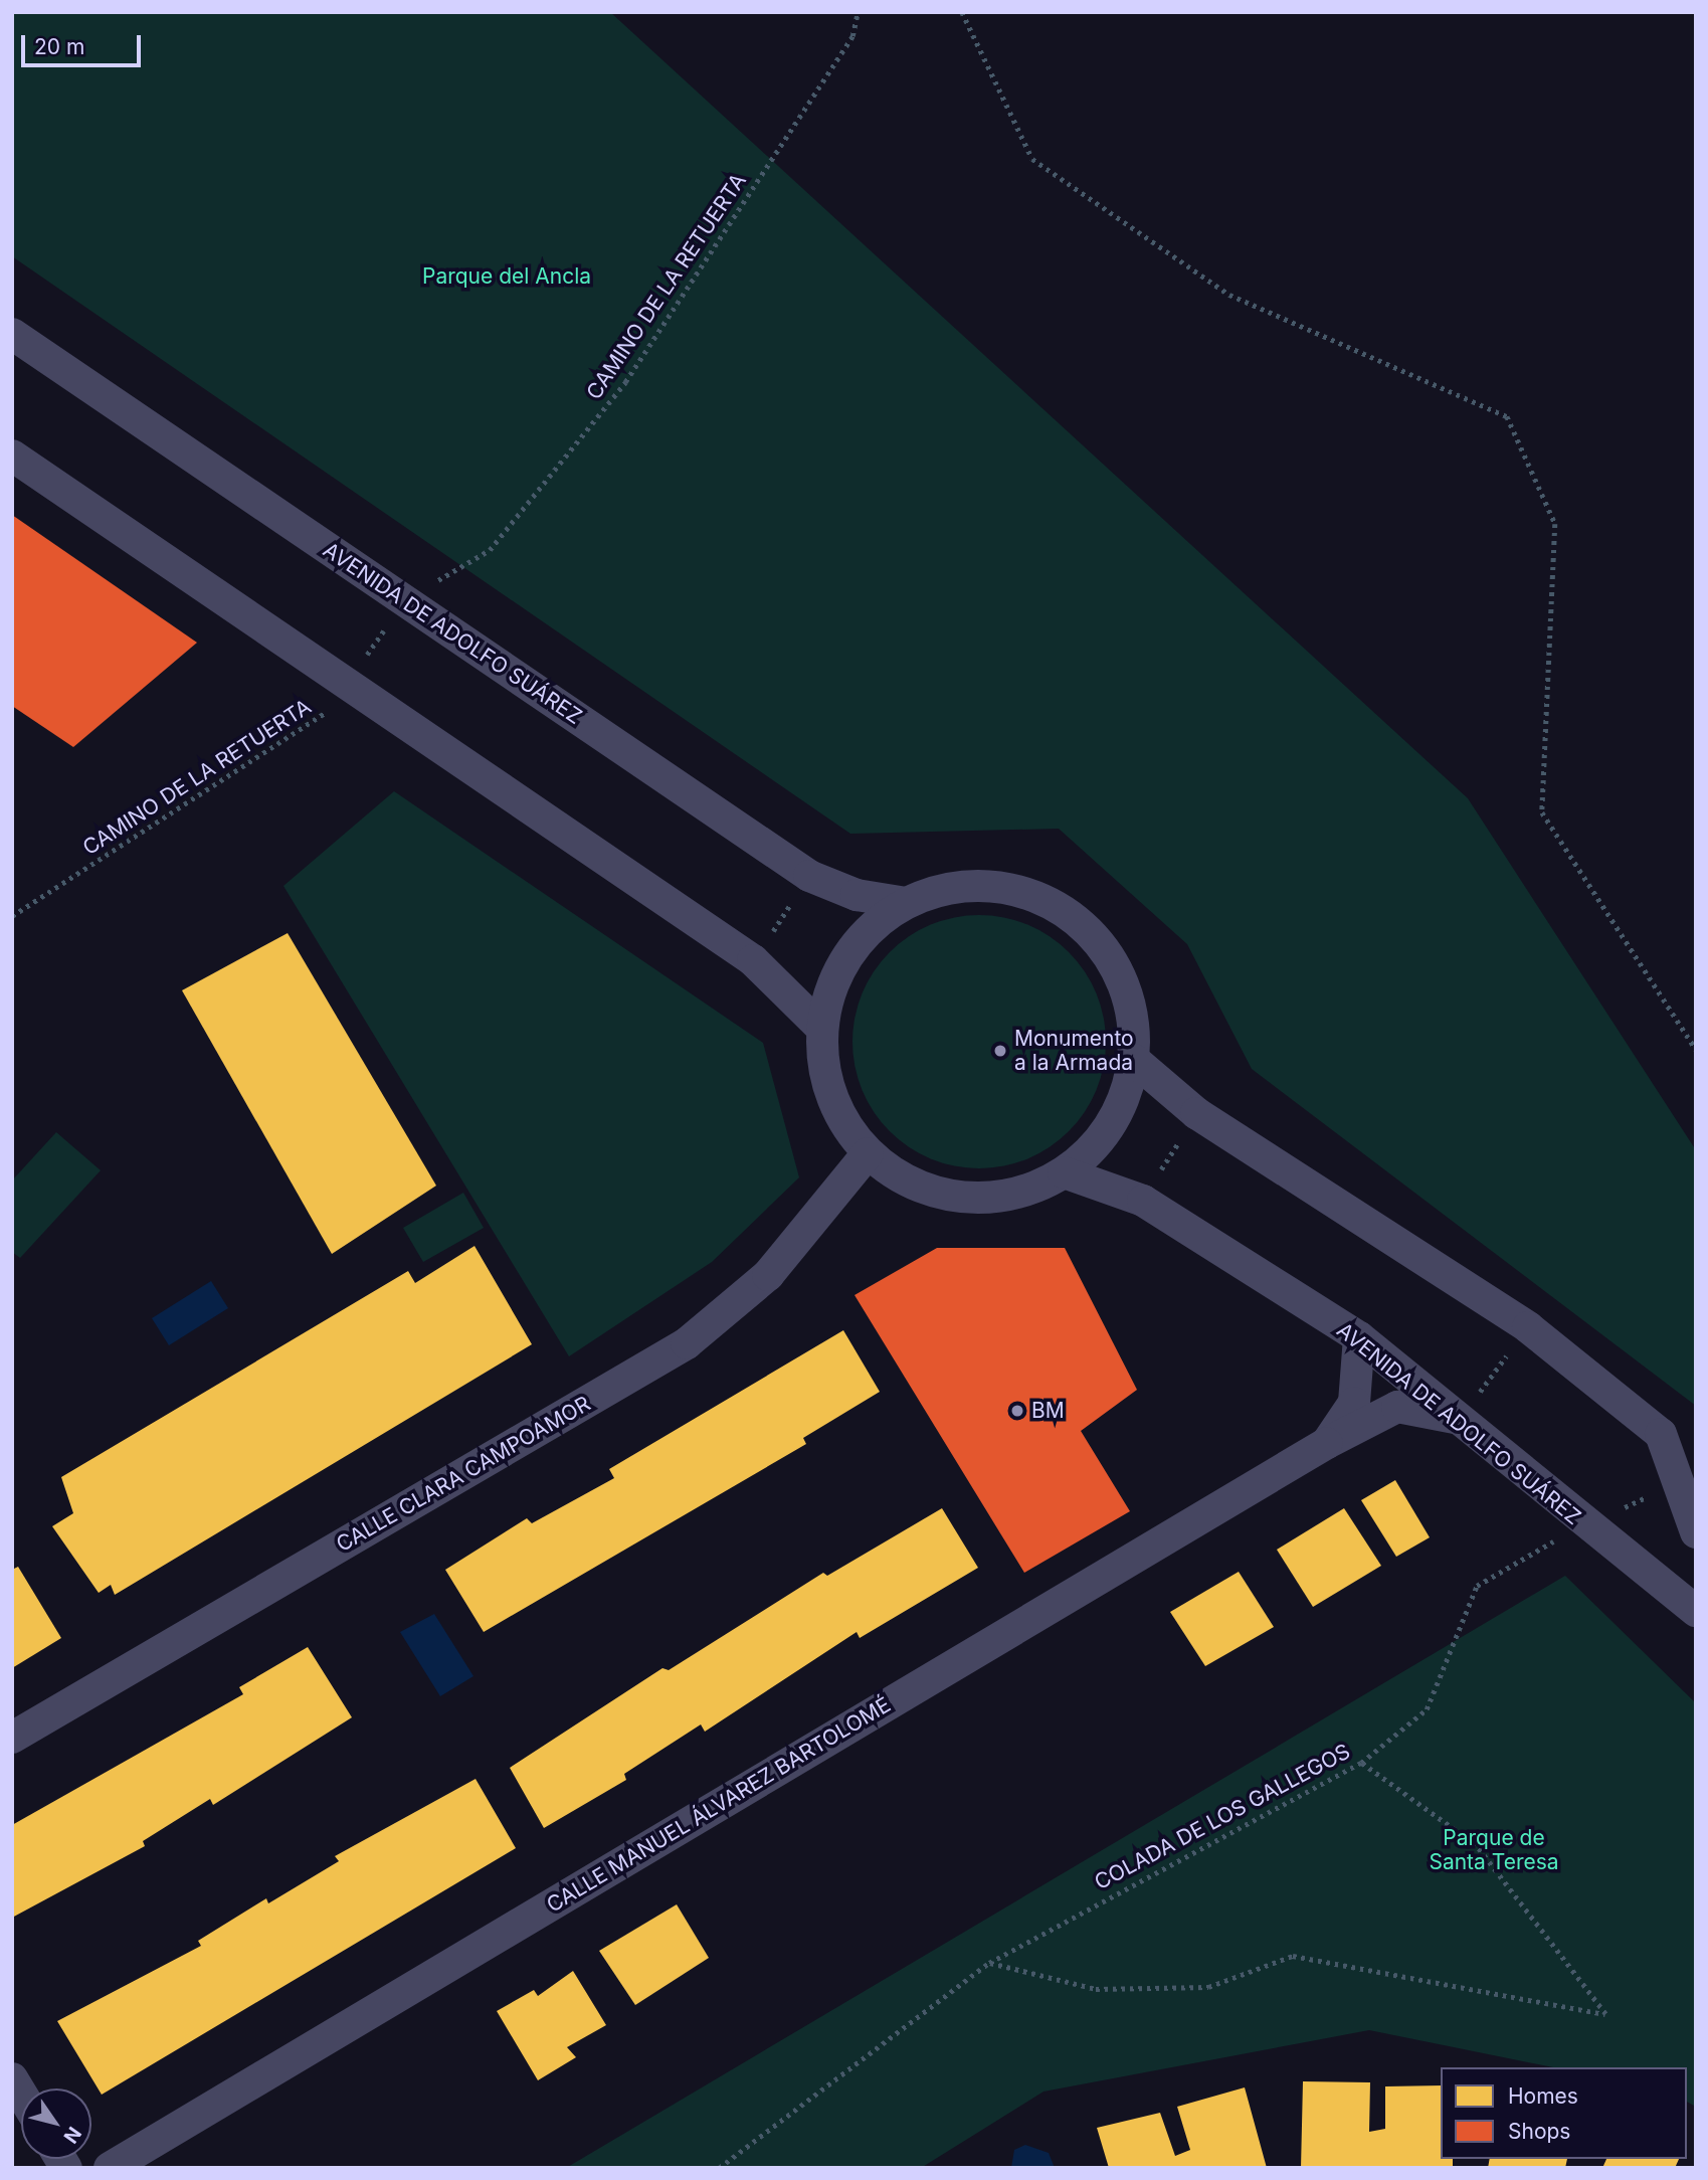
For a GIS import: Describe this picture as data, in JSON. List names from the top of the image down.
{
  "streets": {
    "street": ["AVENIDA DE ADOLFO SUÁREZ", "CALLE CLARA CAMPOAMOR", "CALLE MANUEL ÁLVAREZ BARTOLOMÉ"],
    "path": ["CAMINO DE LA RETUERTA", "COLADA DE LOS GALLEGOS"]
  },
  "crossings": [
    ["CAMINO DE LA RETUERTA", "AVENIDA DE ADOLFO SUÁREZ"],
    ["AVENIDA DE ADOLFO SUÁREZ", "CALLE MANUEL ÁLVAREZ BARTOLOMÉ"],
    ["AVENIDA DE ADOLFO SUÁREZ", "COLADA DE LOS GALLEGOS"]
  ],
  "parks": ["Parque del Ancla", "Parque de Santa Teresa"],
  "places": ["Monumento a la Armada", "BM"],
  "legend": ["Homes", "Shops"],
  "scale_bar": "20 m",
  "north": "bottom right"
}
